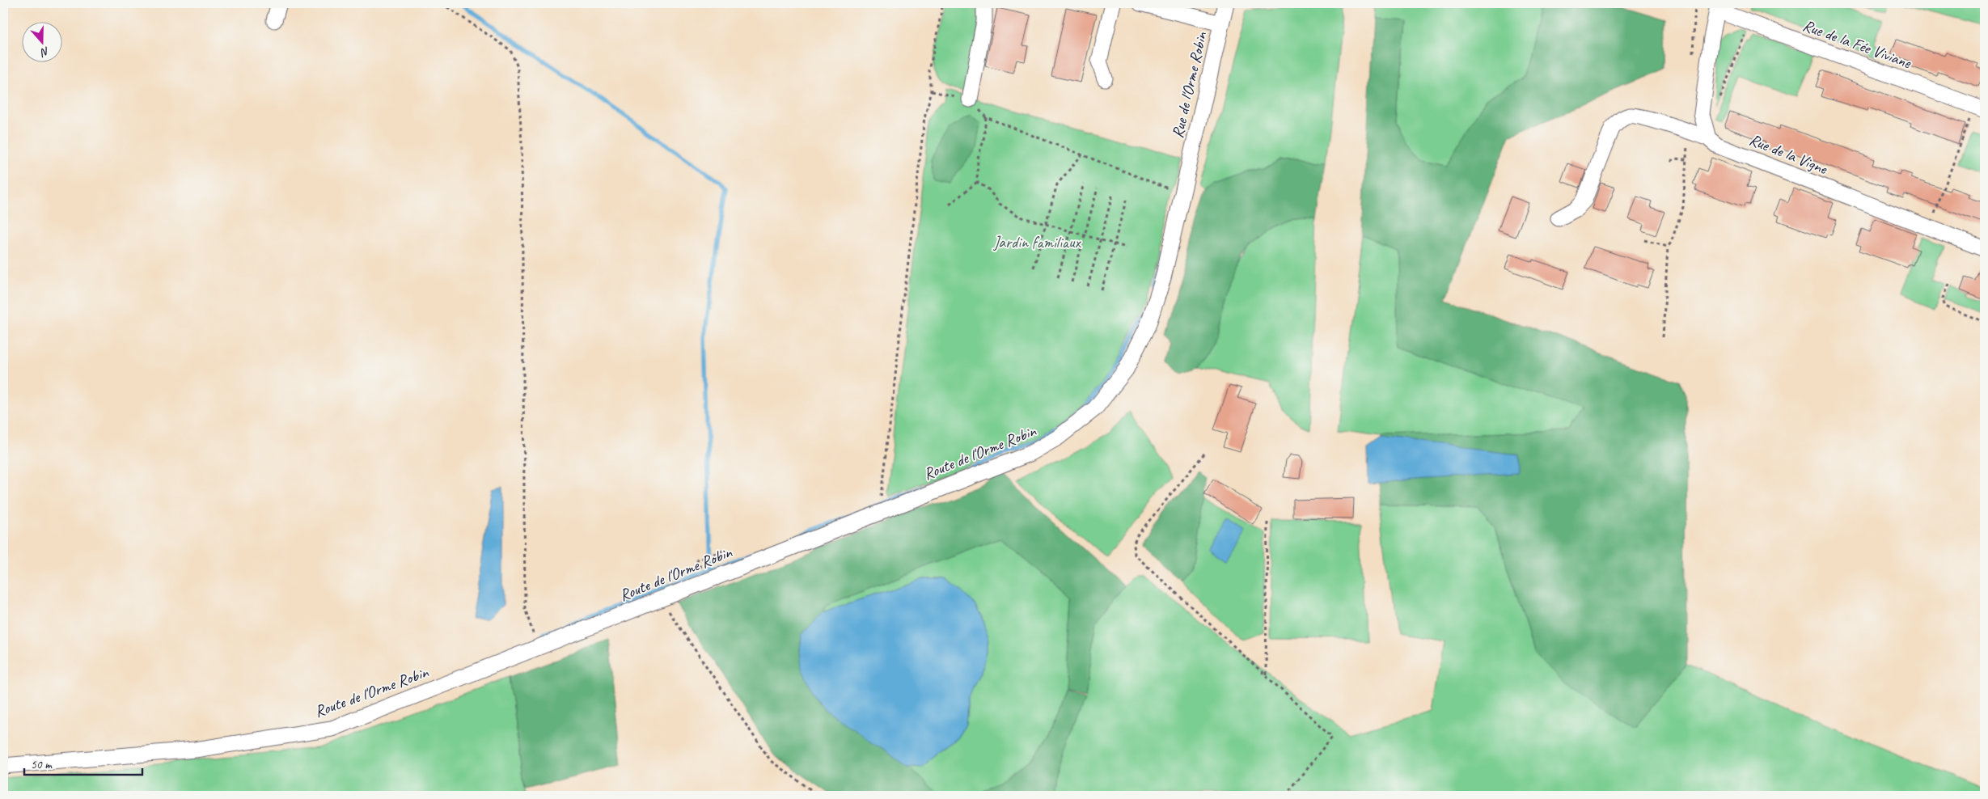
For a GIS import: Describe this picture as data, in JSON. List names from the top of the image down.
{
  "streets": {
    "street": [
      "Rue de la Fée Viviane",
      "Rue de l'Orme Robin",
      "Rue de la Vigne",
      "Route de l'Orme Robin"
    ]
  },
  "crossings": [
    ["Rue de l'Orme Robin", "Route de l'Orme Robin"]
  ],
  "parks": ["Jardin familiaux"],
  "scale_bar": "50 m",
  "north": "bottom"
}
